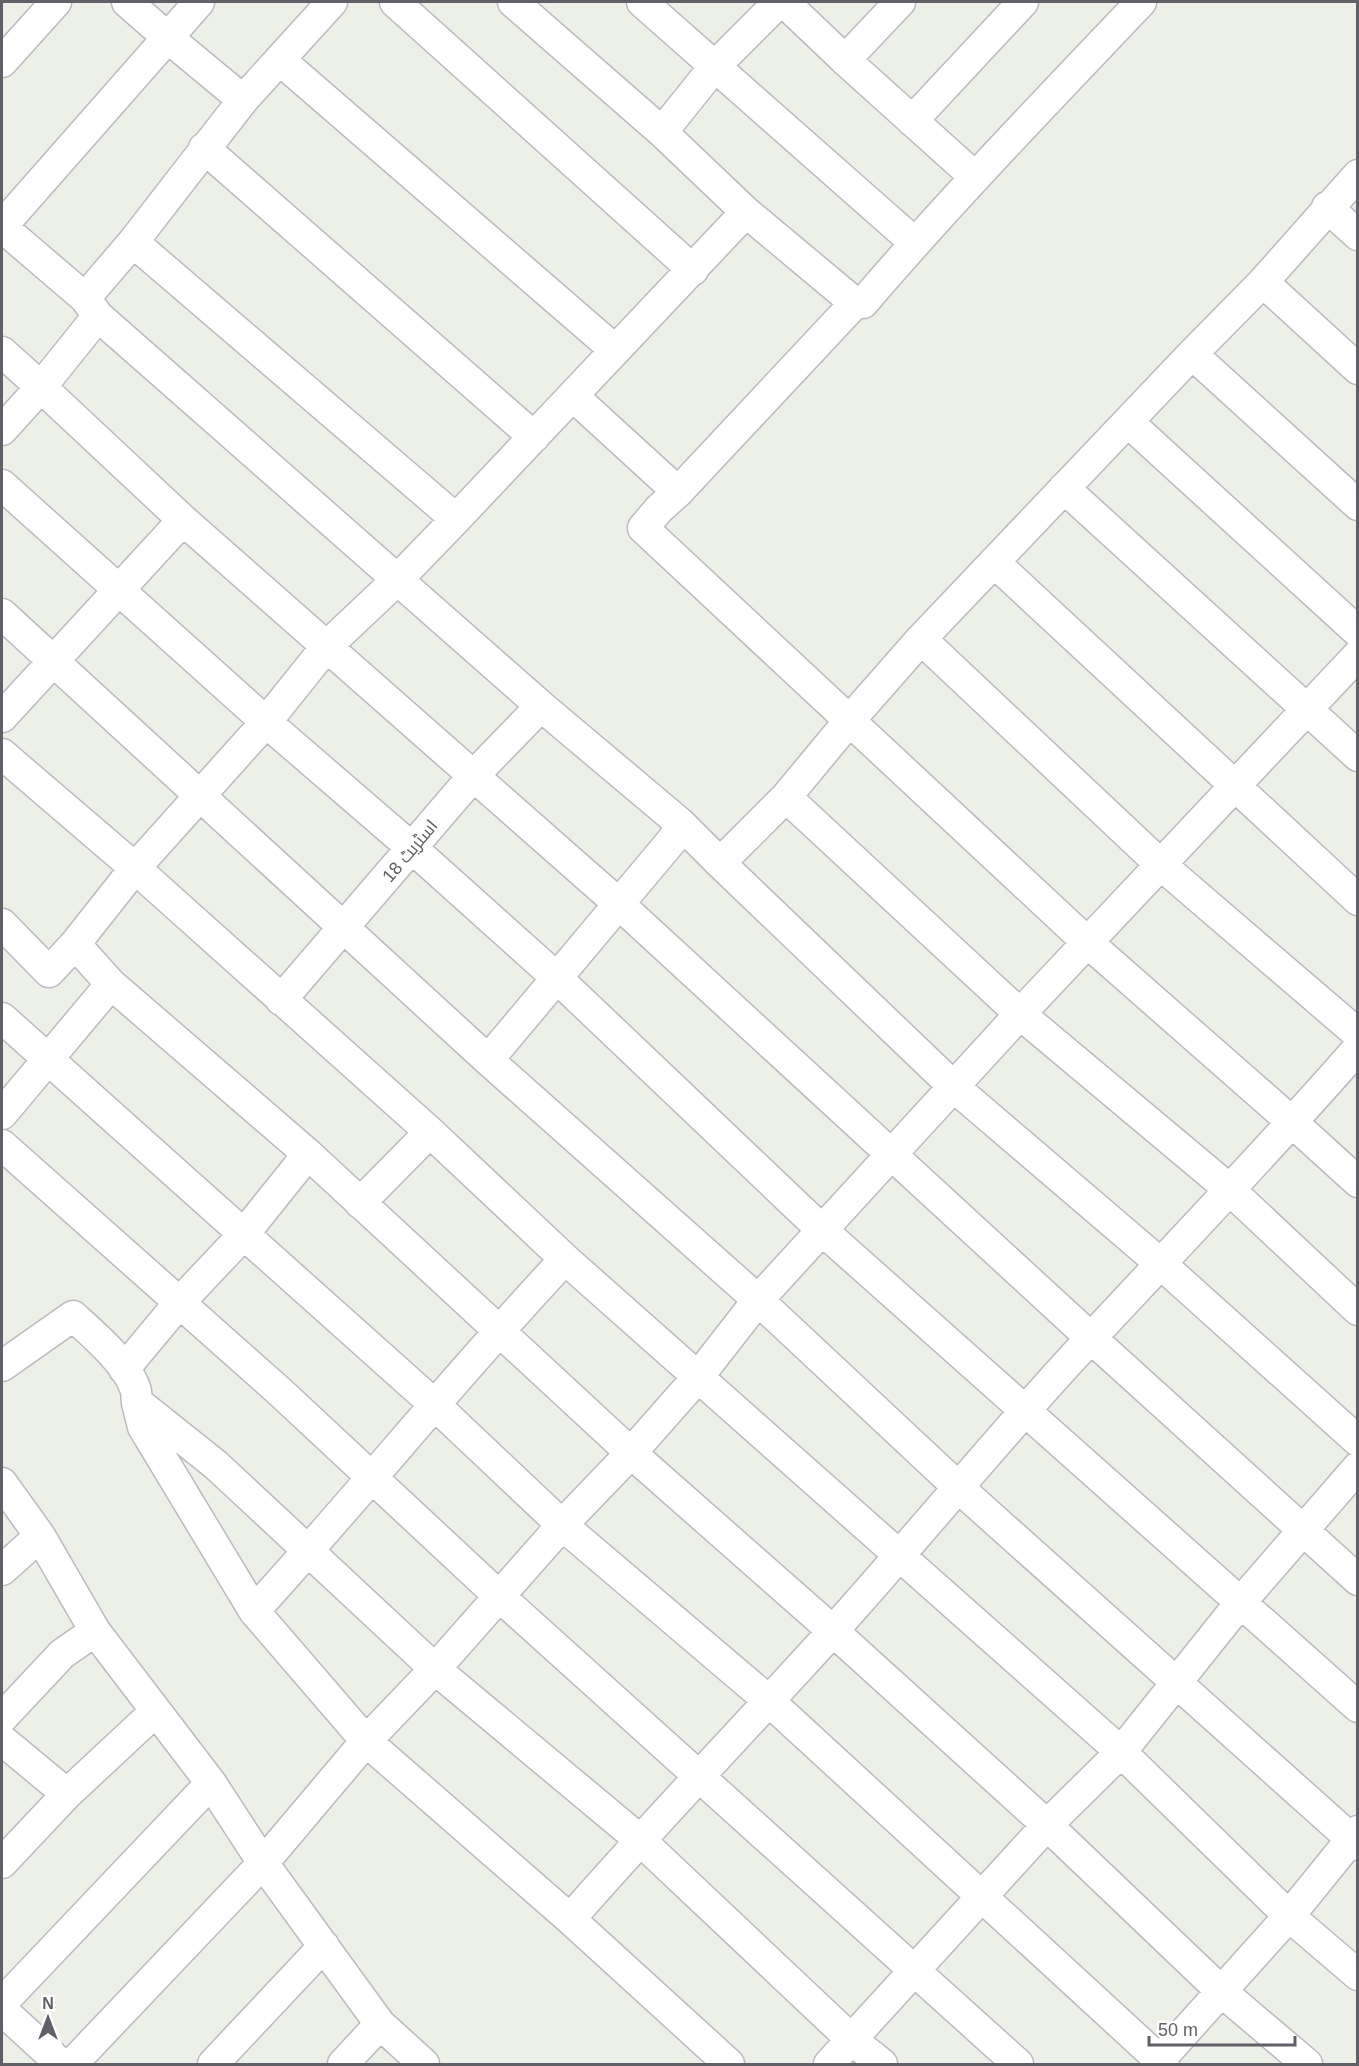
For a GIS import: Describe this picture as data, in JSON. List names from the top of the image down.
{
  "streets": {
    "street": ["اسٹریٹ 18"]
  },
  "scale_bar": "50 m",
  "north": "top"
}
